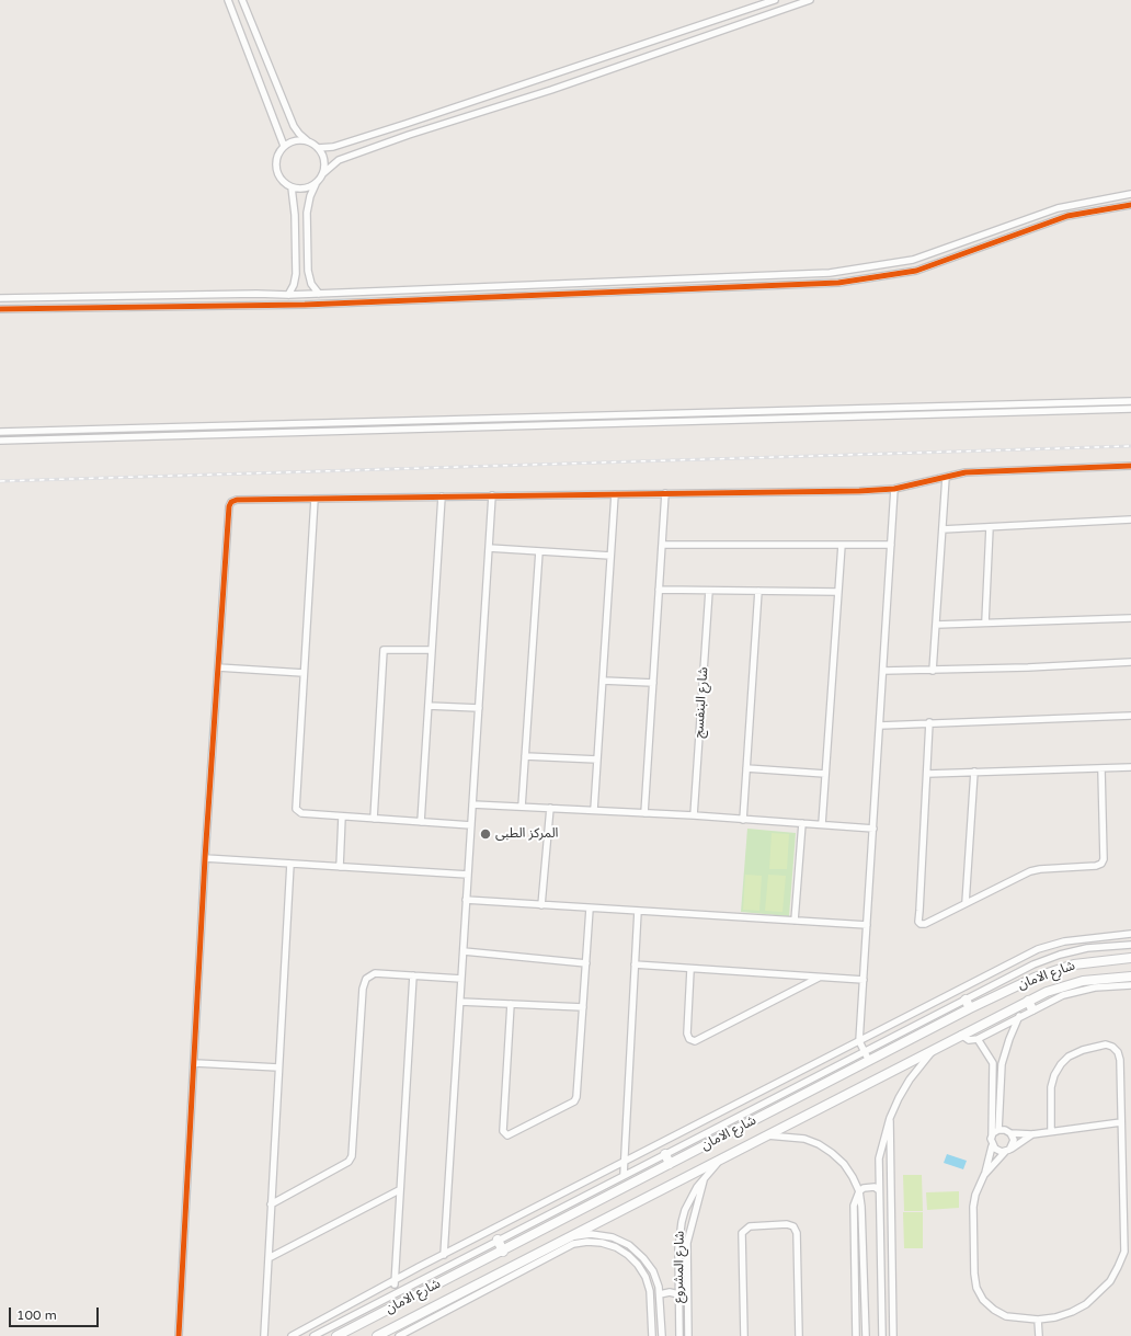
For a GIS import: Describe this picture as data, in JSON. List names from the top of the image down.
{
  "streets": {
    "street": ["شارع البنفسج", "شارع الامان", "شارع المشروع"]
  },
  "crossings": [
    ["شارع الامان", "شارع المشروع"]
  ],
  "places": ["المركز الطبى"],
  "scale_bar": "100 m"
}
